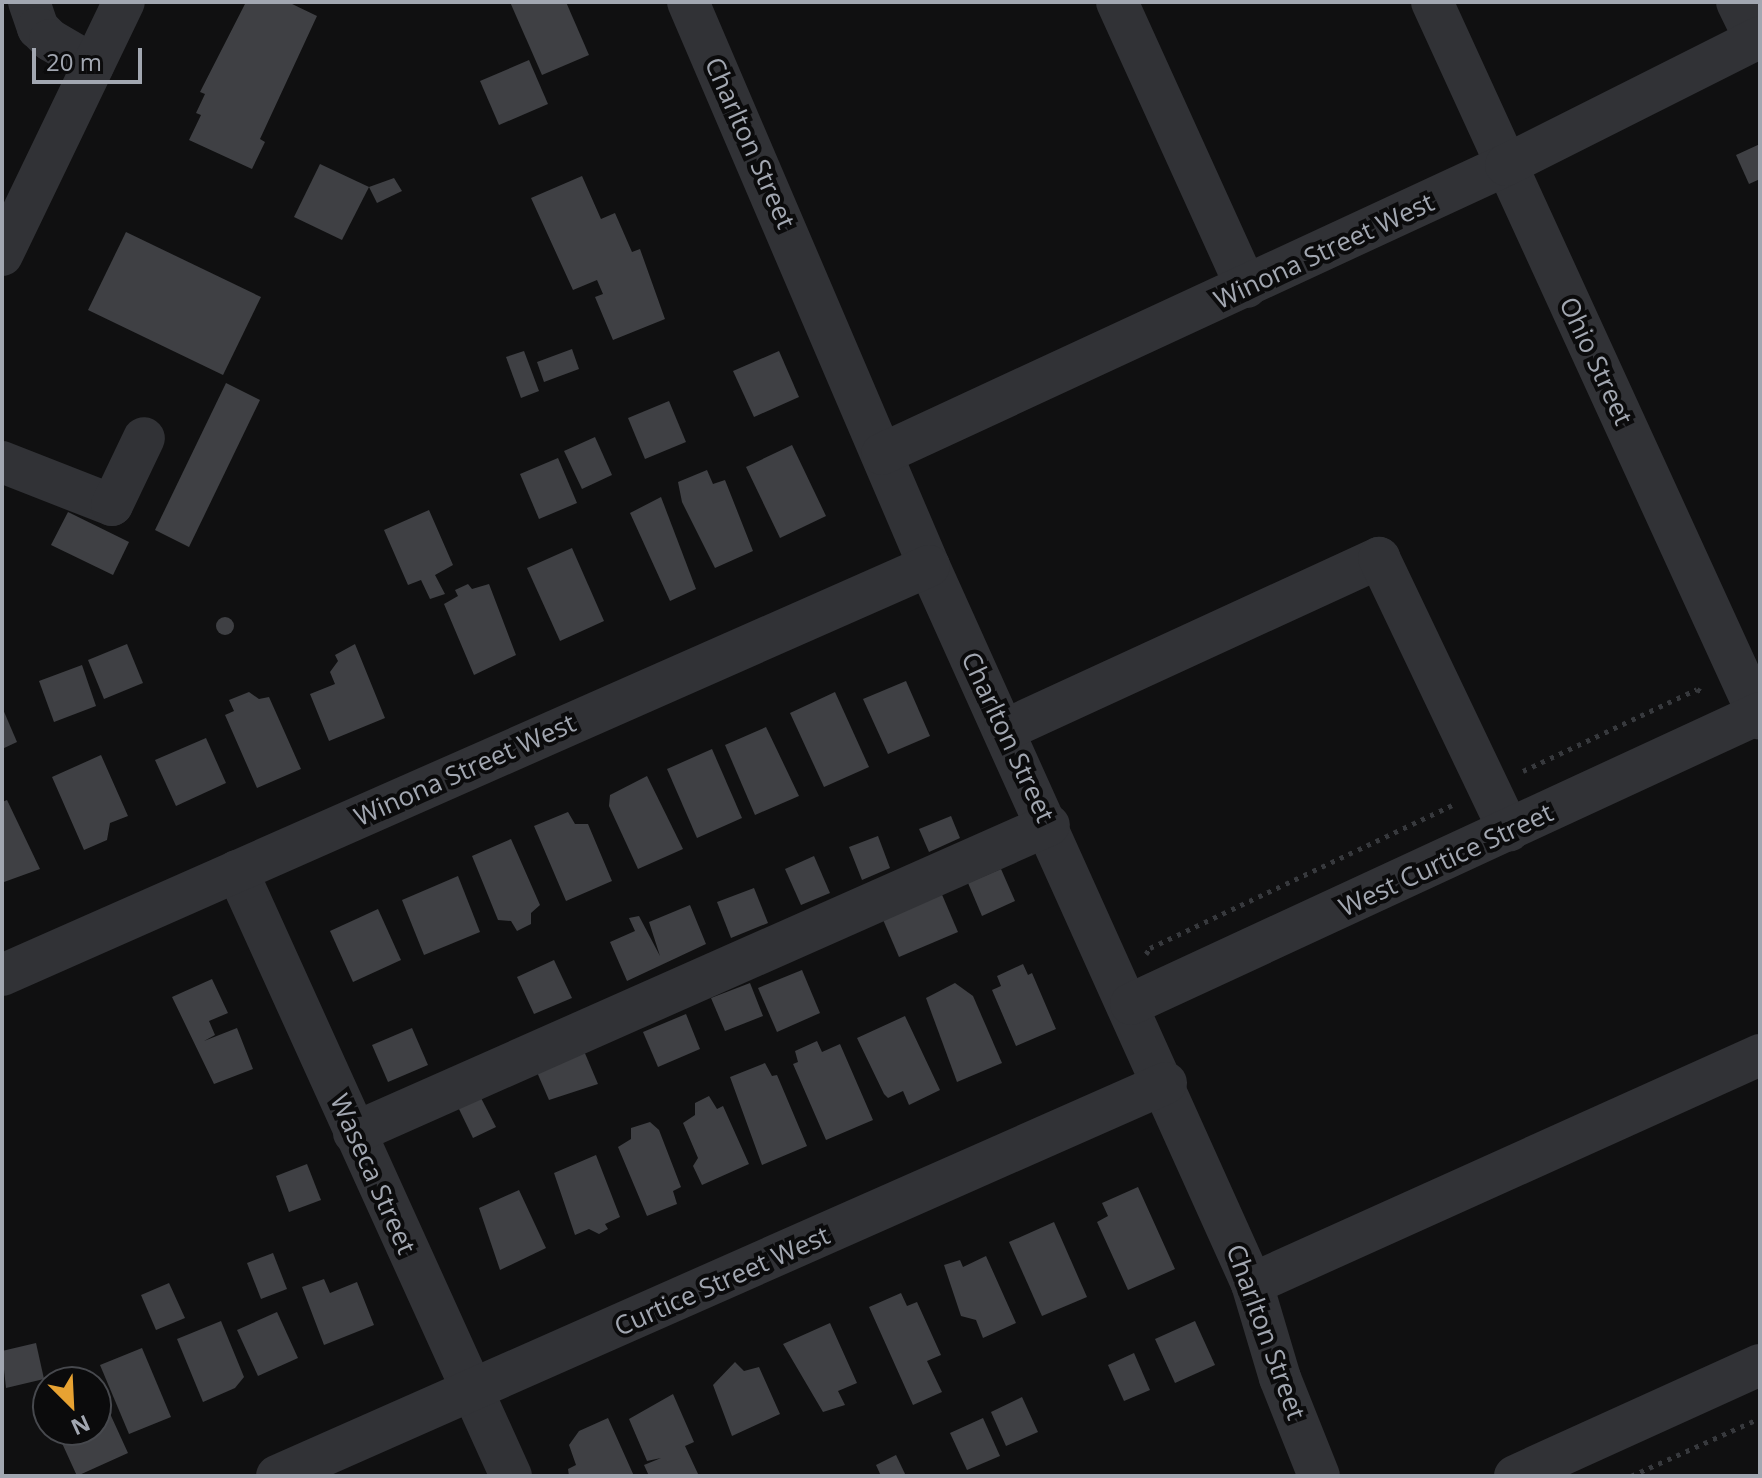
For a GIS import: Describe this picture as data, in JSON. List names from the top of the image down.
{
  "streets": {
    "street": [
      "Charlton Street",
      "Winona Street West",
      "Ohio Street",
      "West Curtice Street",
      "Waseca Street",
      "Curtice Street West"
    ]
  },
  "crossings": [
    ["Charlton Street", "Winona Street West"],
    ["Charlton Street", "West Curtice Street"],
    ["Charlton Street", "Curtice Street West"],
    ["Winona Street West", "Ohio Street"],
    ["Winona Street West", "Waseca Street"],
    ["Ohio Street", "West Curtice Street"],
    ["Waseca Street", "Curtice Street West"]
  ],
  "scale_bar": "20 m",
  "north": "bottom right"
}
